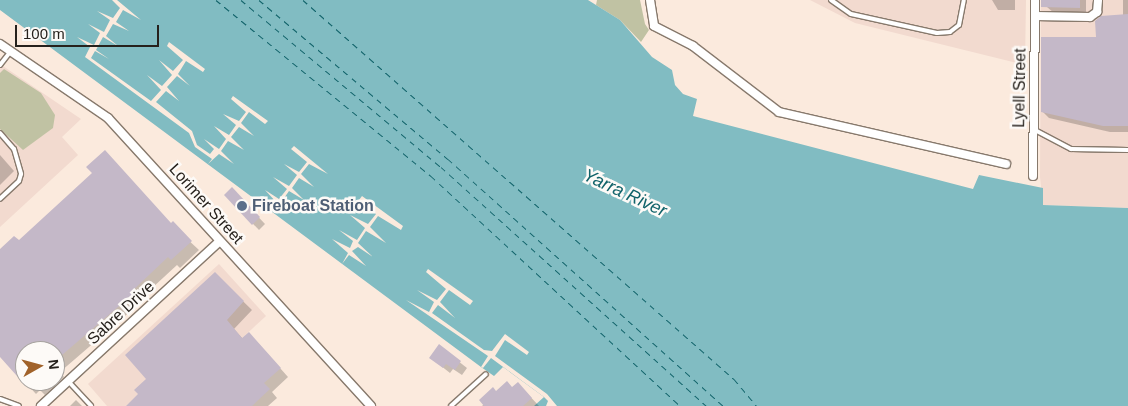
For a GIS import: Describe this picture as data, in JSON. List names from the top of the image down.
{
  "streets": {
    "street": ["Lyell Street", "Lorimer Street", "Sabre Drive"]
  },
  "crossings": [
    ["Lorimer Street", "Sabre Drive"]
  ],
  "water": ["Yarra River"],
  "places": ["Fireboat Station"],
  "scale_bar": "100 m",
  "north": "right"
}
